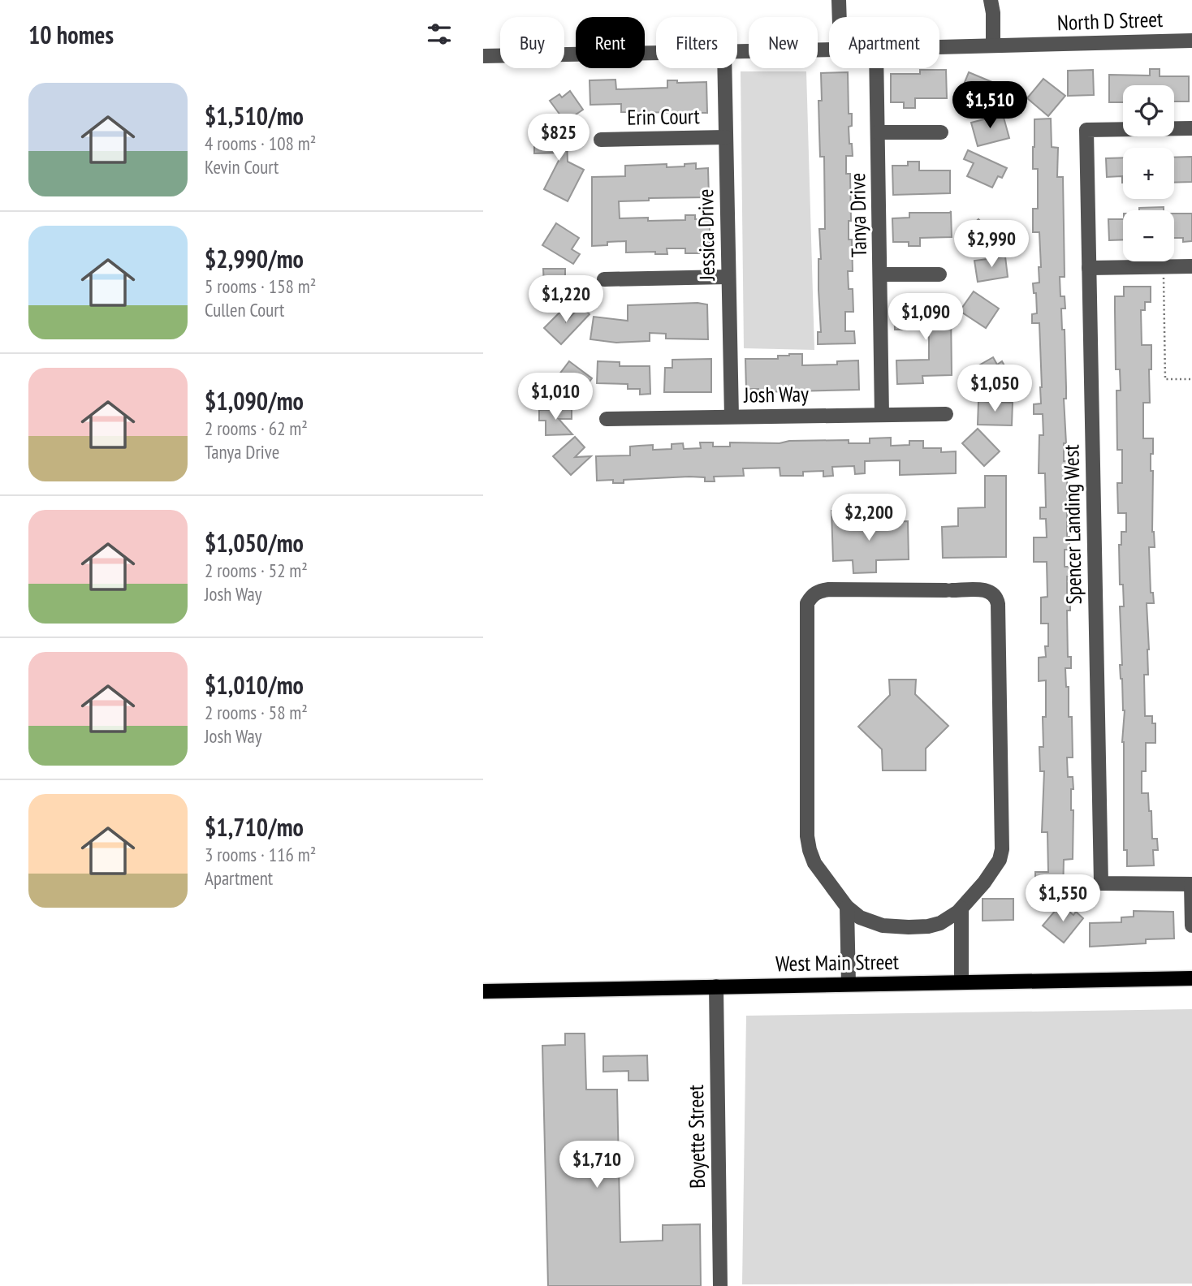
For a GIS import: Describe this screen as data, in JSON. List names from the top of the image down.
{
  "streets": {
    "main road": ["West Main Street"],
    "street": [
      "North D Street",
      "Erin Court",
      "Tanya Drive",
      "Jessica Drive",
      "Josh Way",
      "Spencer Landing West",
      "Boyette Street"
    ]
  },
  "crossings": [
    ["Erin Court", "Jessica Drive"],
    ["Tanya Drive", "Josh Way"],
    ["Jessica Drive", "Josh Way"],
    ["West Main Street", "Boyette Street"]
  ],
  "page": {
    "heading": "10 homes",
    "chip": [
      "Buy",
      "Rent",
      "Filters",
      "New",
      "Apartment"
    ],
    "list": [
      {
        "name": "$1,510/mo",
        "note": "4 rooms · 108 m² · Kevin Court"
      },
      {
        "name": "$2,990/mo",
        "note": "5 rooms · 158 m² · Cullen Court"
      },
      {
        "name": "$1,090/mo",
        "note": "2 rooms · 62 m² · Tanya Drive"
      },
      {
        "name": "$1,050/mo",
        "note": "2 rooms · 52 m² · Josh Way"
      },
      {
        "name": "$1,010/mo",
        "note": "2 rooms · 58 m² · Josh Way"
      },
      {
        "name": "$1,710/mo",
        "note": "3 rooms · 116 m² · Apartment"
      }
    ],
    "price": [
      "$1,510",
      "$825",
      "$2,990",
      "$1,220",
      "$1,090",
      "$1,050",
      "$1,010",
      "$2,200",
      "$1,550",
      "$1,710"
    ],
    "map_buttons": ["+", "−"]
  }
}
